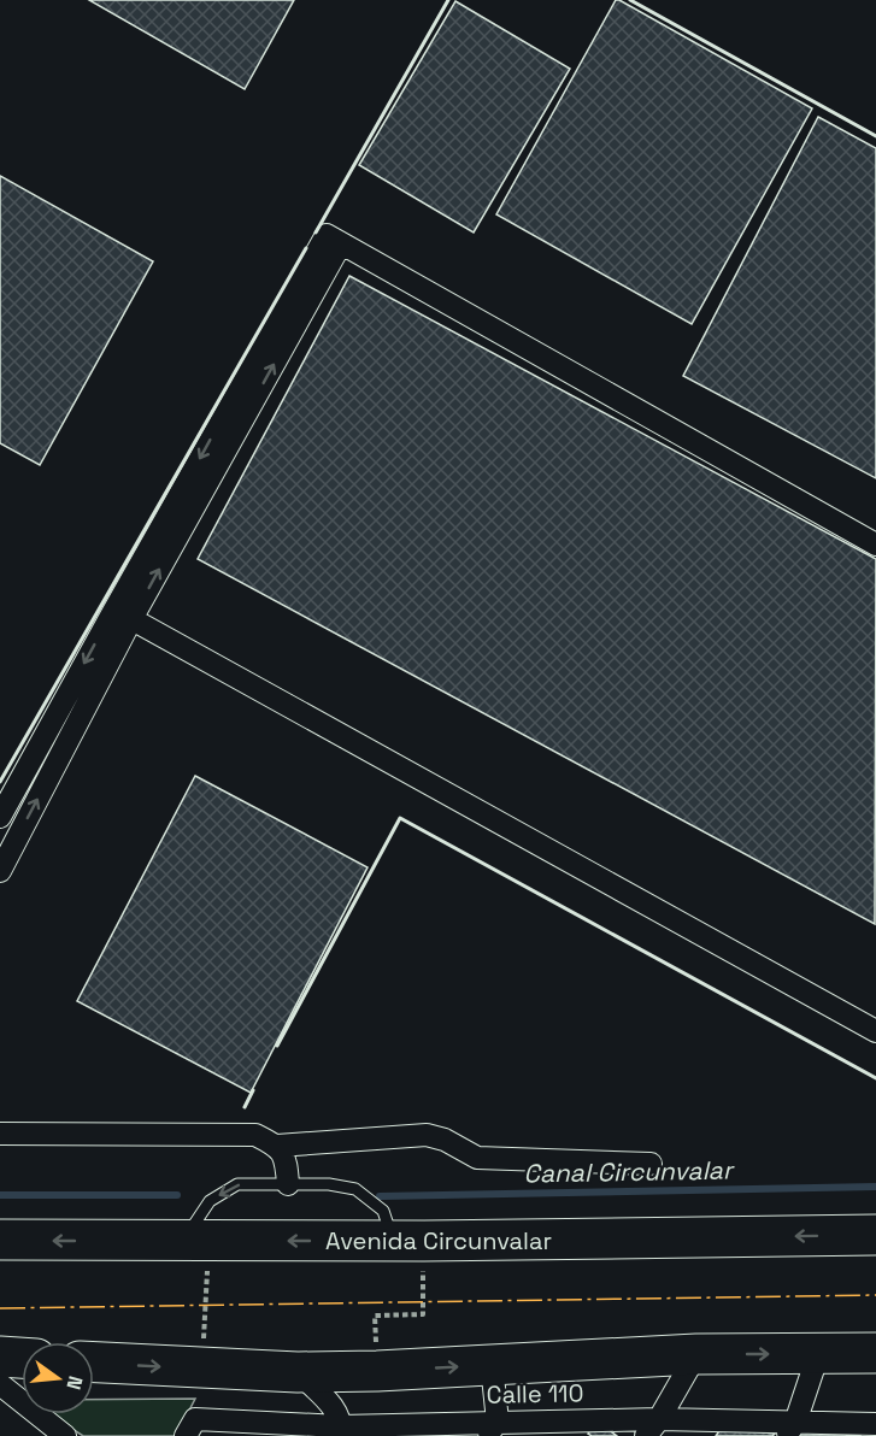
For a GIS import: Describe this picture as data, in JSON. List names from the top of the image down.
{
  "streets": {
    "highway": ["Avenida Circunvalar"],
    "street": ["Calle 110"]
  },
  "water": ["Canal Circunvalar"],
  "north": "right"
}
